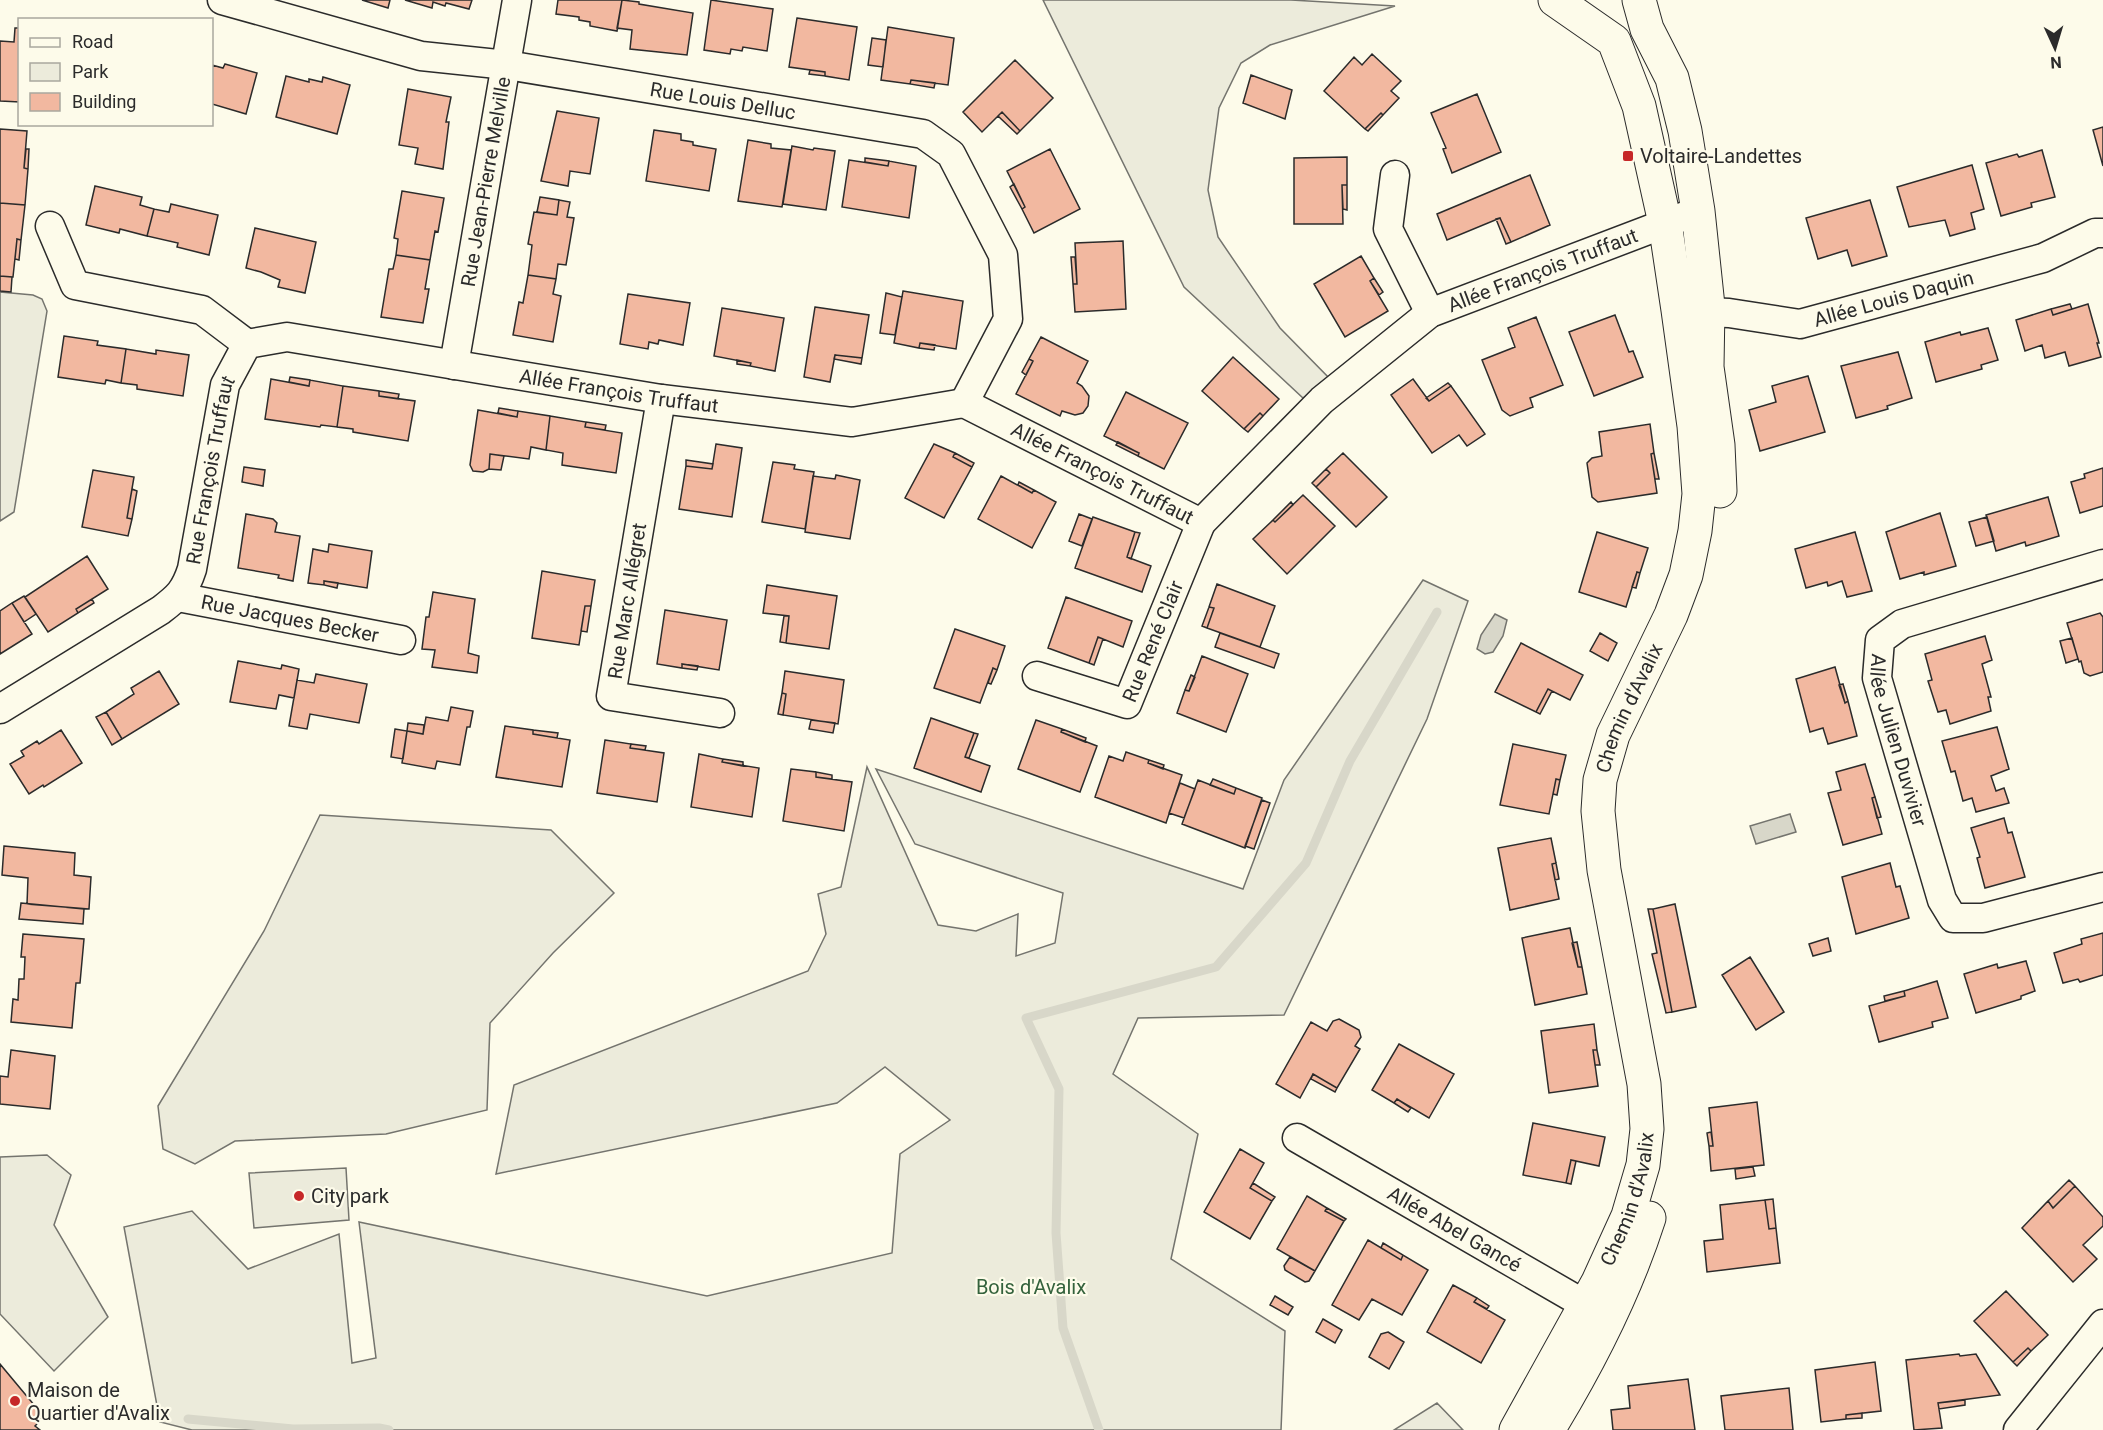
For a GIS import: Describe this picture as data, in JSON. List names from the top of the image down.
{
  "streets": {
    "street": [
      "Rue Louis Delluc",
      "Rue Jean-Pierre Melville",
      "Allée François Truffaut",
      "Allée Louis Daquin",
      "Rue François Truffaut",
      "Rue Marc Allégret",
      "Rue Jacques Becker",
      "Rue René Clair",
      "Chemin d'Avalix",
      "Allée Julien Duvivier",
      "Allée Abel Gancé"
    ]
  },
  "crossings": [
    ["Rue Louis Delluc", "Rue Jean-Pierre Melville"],
    ["Rue Louis Delluc", "Allée François Truffaut"],
    ["Rue Jean-Pierre Melville", "Allée François Truffaut"],
    ["Allée François Truffaut", "Rue Marc Allégret"],
    ["Allée François Truffaut", "Rue René Clair"],
    ["Allée François Truffaut", "Chemin d'Avalix"],
    ["Allée Louis Daquin", "Chemin d'Avalix"],
    ["Rue François Truffaut", "Rue Jacques Becker"],
    ["Chemin d'Avalix", "Allée Abel Gancé"]
  ],
  "parks": ["Bois d'Avalix"],
  "places": {
    "transit": ["Voltaire-Landettes"],
    "other": ["City park", "Maison de Quartier d'Avalix"]
  },
  "legend": ["Road", "Park", "Building"],
  "north": "bottom"
}
